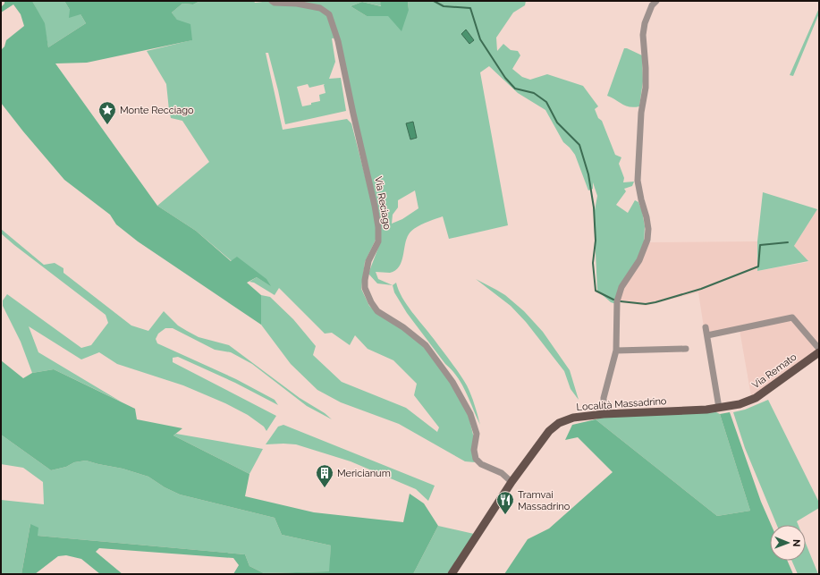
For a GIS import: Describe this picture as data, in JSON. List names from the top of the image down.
{
  "streets": {
    "main road": ["Via Remato", "Località Massadrino"],
    "street": ["Via Reciago"]
  },
  "crossings": [
    ["Via Reciago", "Località Massadrino"],
    ["Via Remato", "Località Massadrino"]
  ],
  "places": {
    "place": ["Monte Recciago"],
    "building": ["Mericianum"],
    "restaurant": ["Tramvai Massadrino"]
  },
  "north": "right"
}
